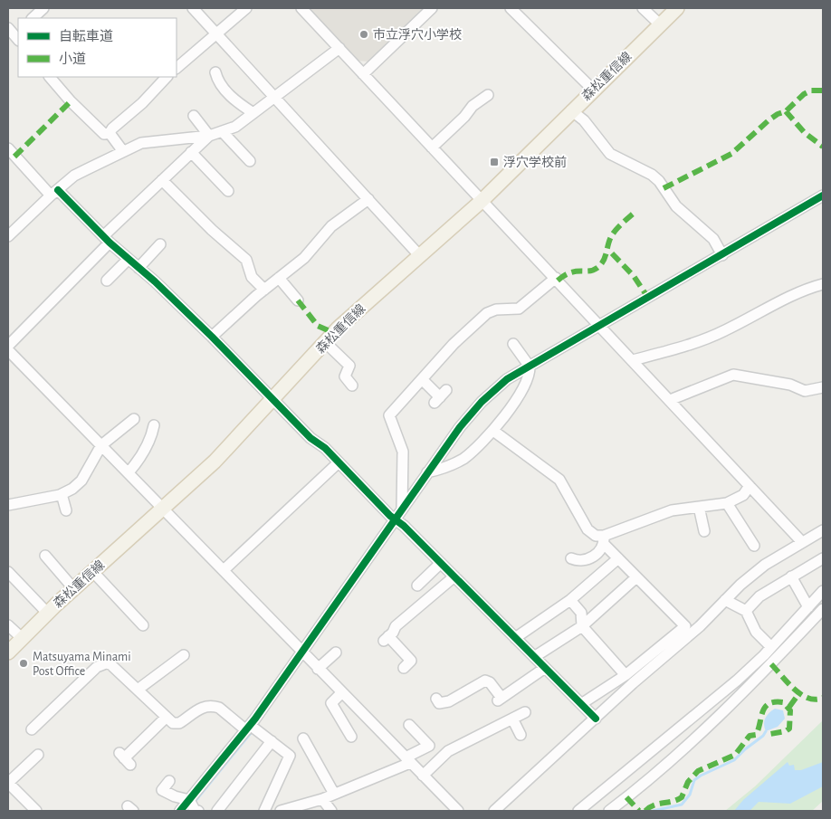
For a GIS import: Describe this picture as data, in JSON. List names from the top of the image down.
{
  "streets": {
    "main road": ["森松重信線"]
  },
  "places": {
    "other": ["市立浮穴小学校", "Matsuyama Minami Post Office"],
    "transit": ["浮穴学校前"]
  },
  "legend": ["自転車道", "小道"]
}
